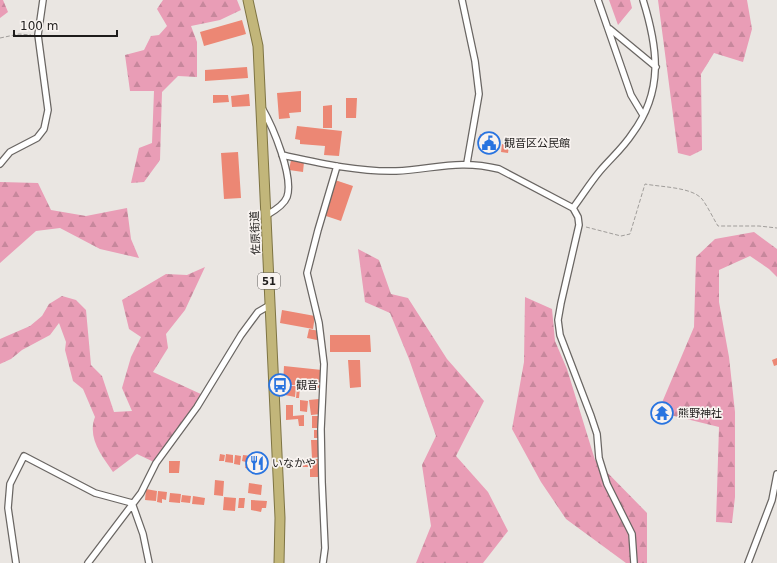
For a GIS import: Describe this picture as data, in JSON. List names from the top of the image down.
{
  "streets": {
    "highway": ["佐原街道", "51"]
  },
  "places": {
    "public building": ["観音区公民館"],
    "bus stop": ["観音"],
    "temple": ["熊野神社"],
    "restaurant": ["いなかや"]
  },
  "scale_bar": "100 m"
}
